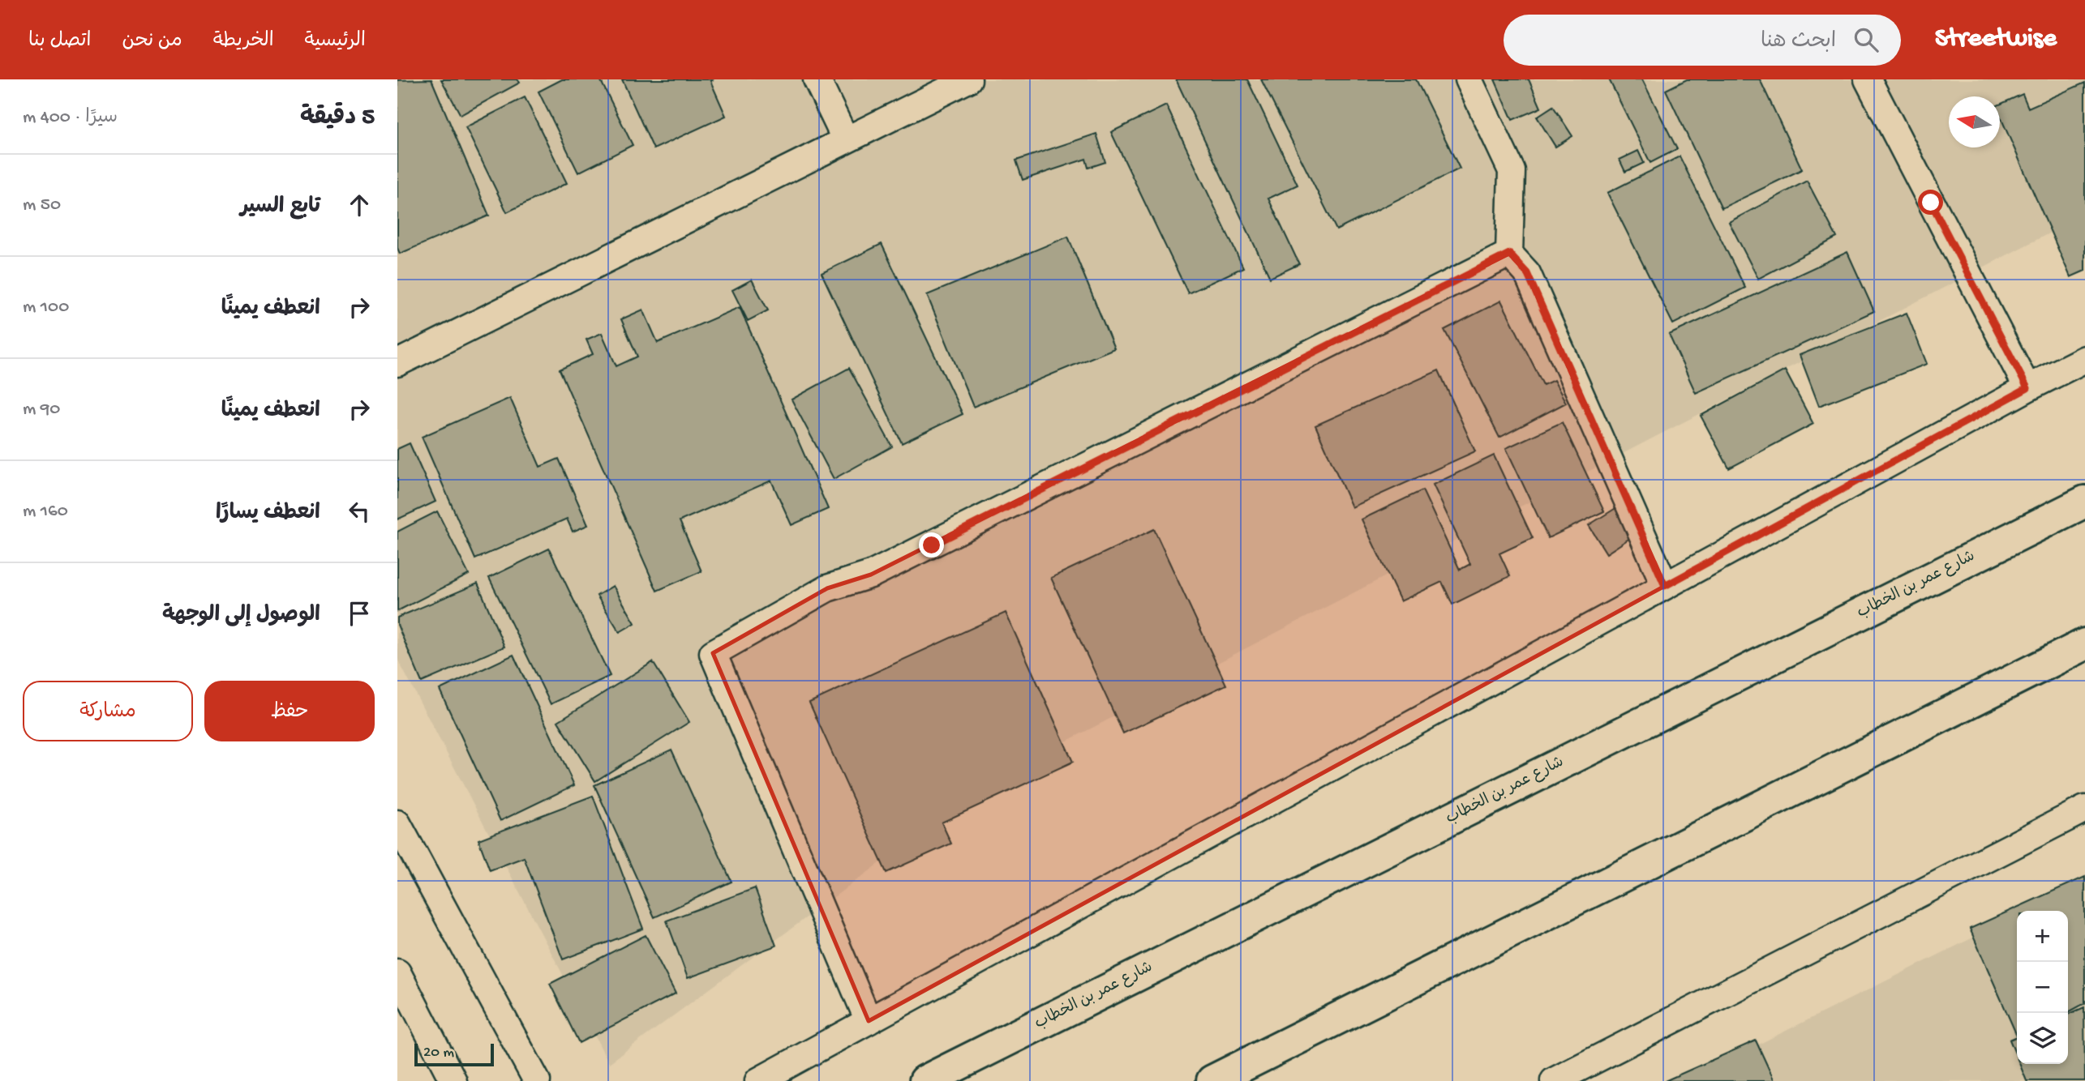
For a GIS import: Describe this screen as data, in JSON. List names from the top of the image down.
{
  "streets": {
    "main road": ["شارع عمر بن الخطاب"]
  },
  "scale_bar": "20 m",
  "north": "left",
  "page": {
    "header": "Streetwise",
    "search": "ابحث هنا",
    "nav": [
      "الرئيسية",
      "الخريطة",
      "من نحن",
      "اتصل بنا"
    ],
    "heading": ["5 دقيقة", "سيرًا · 400 m"],
    "list": [
      ["تابع السير", "50 m"],
      ["انعطف يمينًا", "100 m"],
      ["انعطف يمينًا", "90 m"],
      ["انعطف يسارًا", "160 m"],
      "الوصول إلى الوجهة"
    ],
    "buttons": ["حفظ", "مشاركة"],
    "map_buttons": ["+", "−"],
    "scale": "20 m"
  }
}
